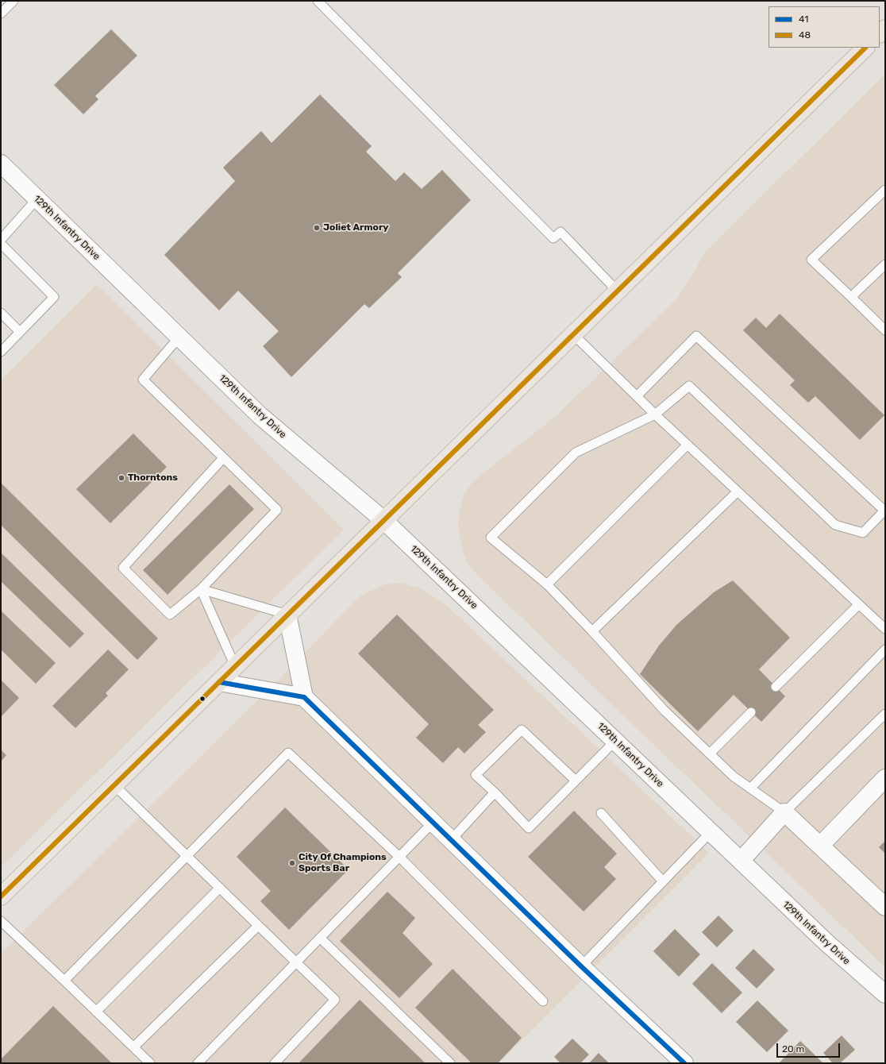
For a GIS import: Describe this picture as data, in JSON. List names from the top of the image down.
{
  "streets": {
    "street": ["129th Infantry Drive"]
  },
  "places": ["Joliet Armory", "Thorntons", "City Of Champions Sports Bar"],
  "lines": ["transit line 48", "transit line 41"],
  "legend": ["41", "48"],
  "scale_bar": "20 m"
}
